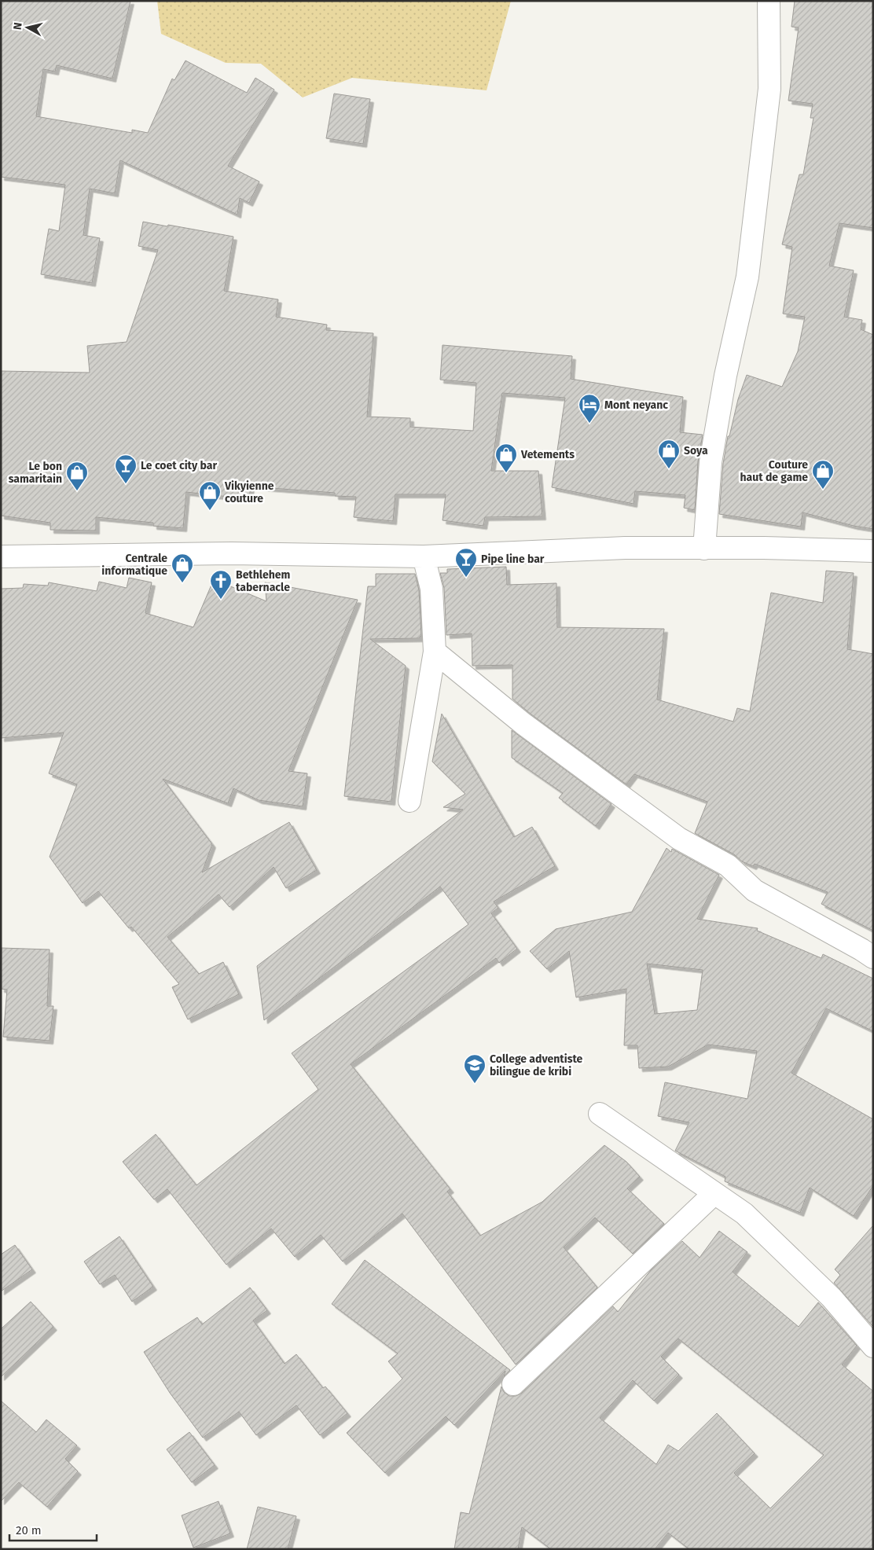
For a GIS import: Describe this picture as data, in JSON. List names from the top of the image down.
{
  "places": {
    "hotel": ["Mont neyanc"],
    "shop": [
      "Soya",
      "Vetements",
      "Couture haut de game",
      "Le bon samaritain",
      "Vikyienne couture",
      "Centrale informatique"
    ],
    "bar": ["Le coet city bar", "Pipe line bar"],
    "church": ["Bethlehem tabernacle"],
    "school or university": ["College adventiste bilingue de kribi"]
  },
  "scale_bar": "20 m",
  "north": "left"
}
